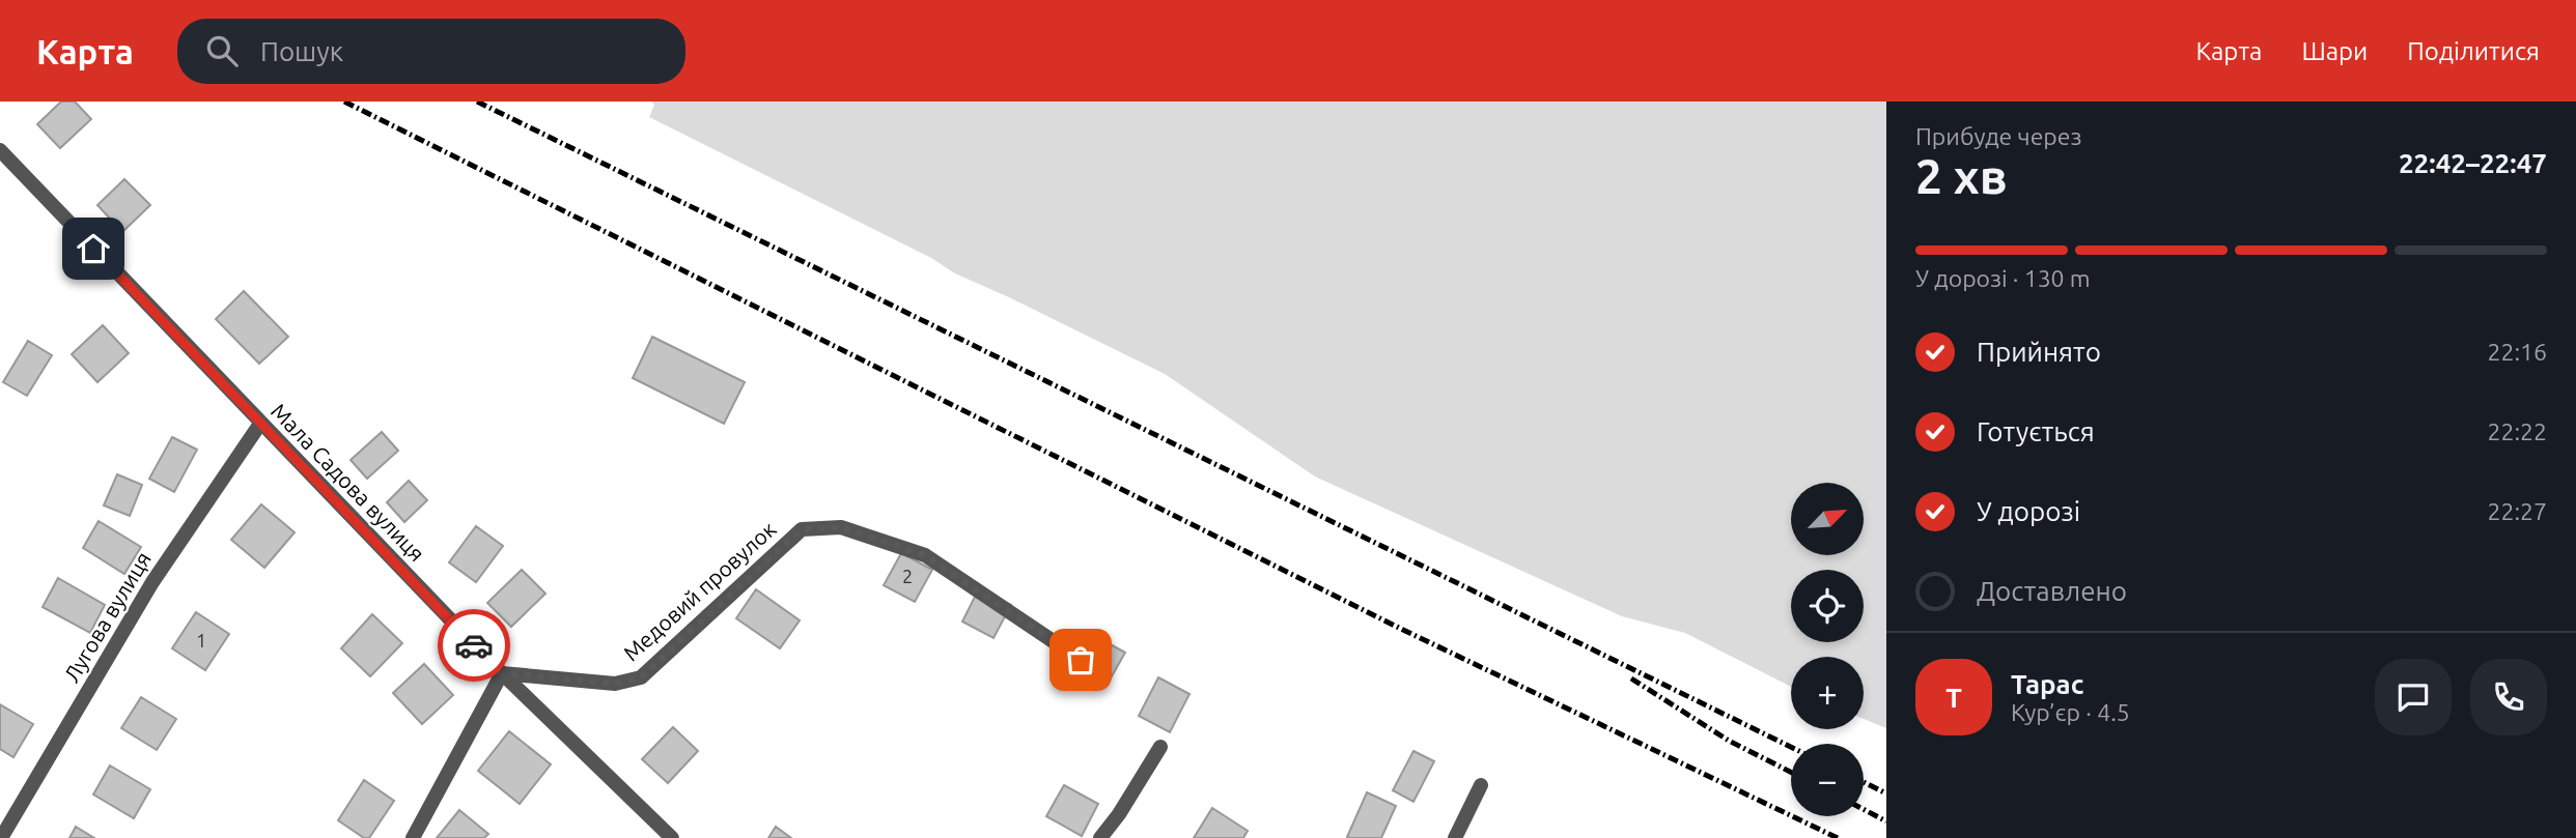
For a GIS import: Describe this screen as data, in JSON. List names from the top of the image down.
{
  "streets": {
    "street": ["Мала Садова вулиця", "Медовий провулок", "Лугова вулиця"]
  },
  "crossings": [
    ["Мала Садова вулиця", "Медовий провулок"],
    ["Мала Садова вулиця", "Лугова вулиця"]
  ],
  "house_numbers": ["2", "1"],
  "north": "top right",
  "page": {
    "header": "Карта",
    "search": "Пошук",
    "nav": ["Карта", "Шари", "Поділитися"],
    "heading": ["2 хв", "Прибуде через", "22:42–22:47"],
    "panel": ["Тарас", "Кур’єр · 4.5"],
    "bar": "У дорозі · 130 m",
    "list": [
      ["Прийнято", "22:16"],
      ["Готується", "22:22"],
      ["У дорозі", "22:27"],
      "Доставлено"
    ],
    "map_buttons": ["+", "−"],
    "round": "Т"
  }
}
